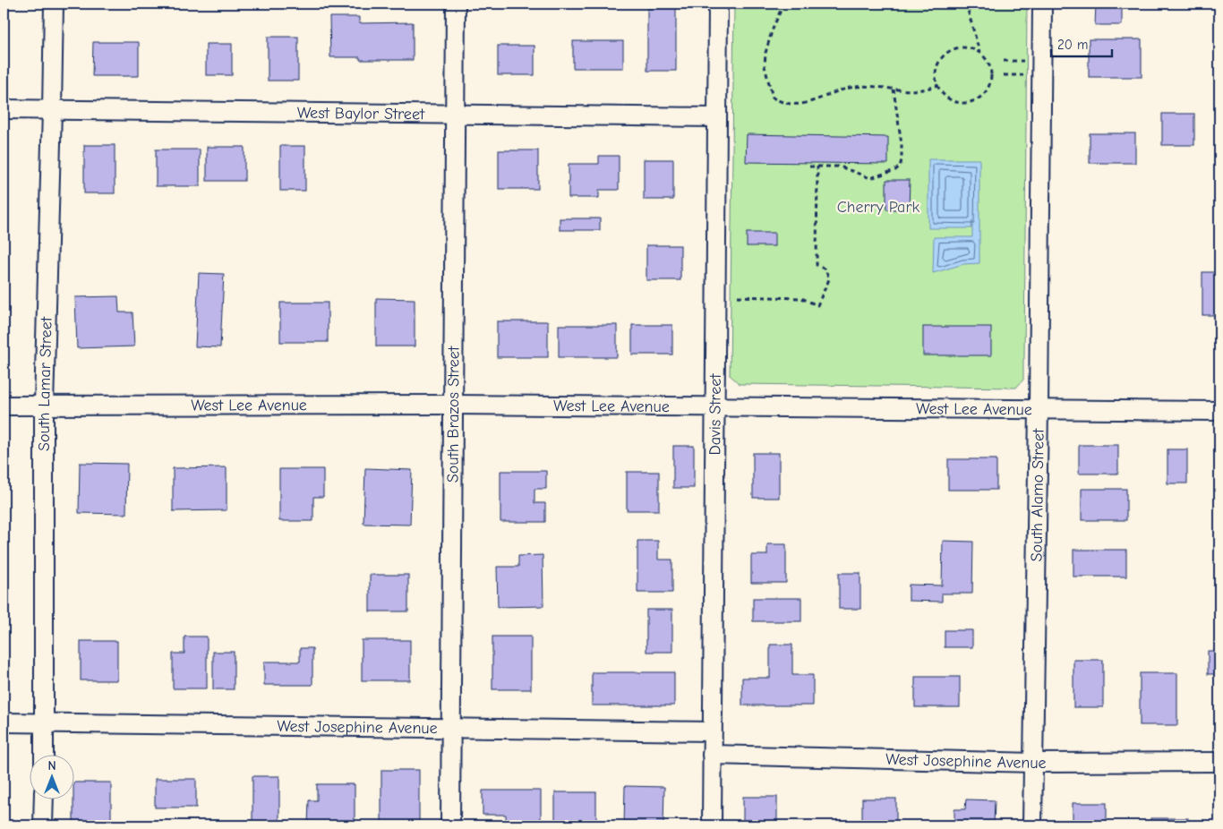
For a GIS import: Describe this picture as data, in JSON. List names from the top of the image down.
{
  "streets": {
    "street": [
      "West Baylor Street",
      "South Lamar Street",
      "West Lee Avenue",
      "South Brazos Street",
      "Davis Street",
      "South Alamo Street",
      "West Josephine Avenue"
    ]
  },
  "crossings": [
    ["West Baylor Street", "South Lamar Street"],
    ["West Baylor Street", "South Brazos Street"],
    ["West Baylor Street", "Davis Street"],
    ["South Lamar Street", "West Lee Avenue"],
    ["South Lamar Street", "West Josephine Avenue"],
    ["West Lee Avenue", "South Brazos Street"],
    ["West Lee Avenue", "Davis Street"],
    ["West Lee Avenue", "South Alamo Street"],
    ["South Brazos Street", "West Josephine Avenue"],
    ["Davis Street", "West Josephine Avenue"],
    ["South Alamo Street", "West Josephine Avenue"]
  ],
  "parks": ["Cherry Park"],
  "scale_bar": "20 m",
  "north": "top"
}
